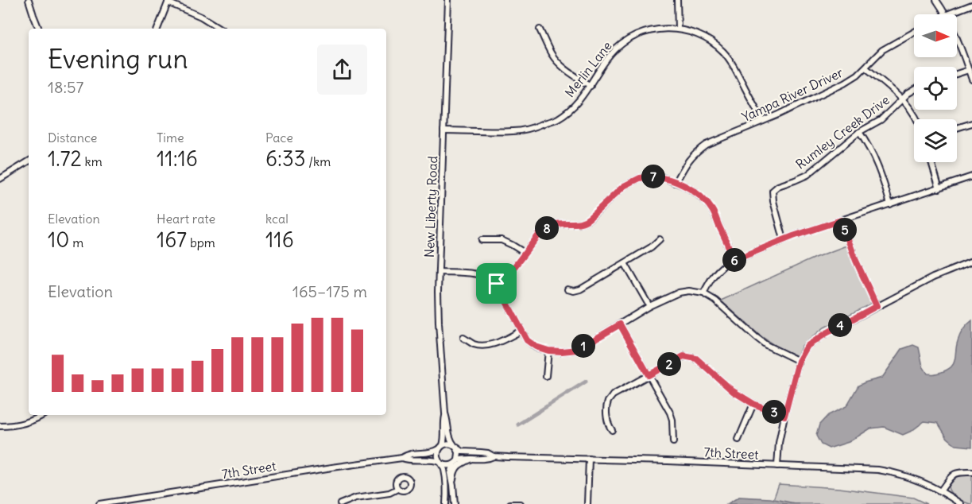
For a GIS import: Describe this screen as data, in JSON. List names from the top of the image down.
{
  "streets": {
    "street": [
      "Merlin Lane",
      "Yampa River Driver",
      "Rumley Creek Drive",
      "New Liberty Road",
      "7th Street"
    ]
  },
  "crossings": [
    ["Merlin Lane", "Yampa River Driver"],
    ["Merlin Lane", "New Liberty Road"],
    ["New Liberty Road", "7th Street"]
  ],
  "north": "right",
  "page": {
    "heading": ["Evening run", "18:57"],
    "stats": [
      ["Distance", "1.72 km"],
      ["Time", "11:16"],
      ["Pace", "6:33 /km"],
      ["Elevation", "10 m"],
      ["Heart rate", "167 bpm"],
      ["kcal", "116"]
    ],
    "pins": [
      "7",
      "8",
      "5",
      "6",
      "4",
      "1",
      "2",
      "3"
    ],
    "chart": ["Elevation", "165–175 m"]
  }
}
